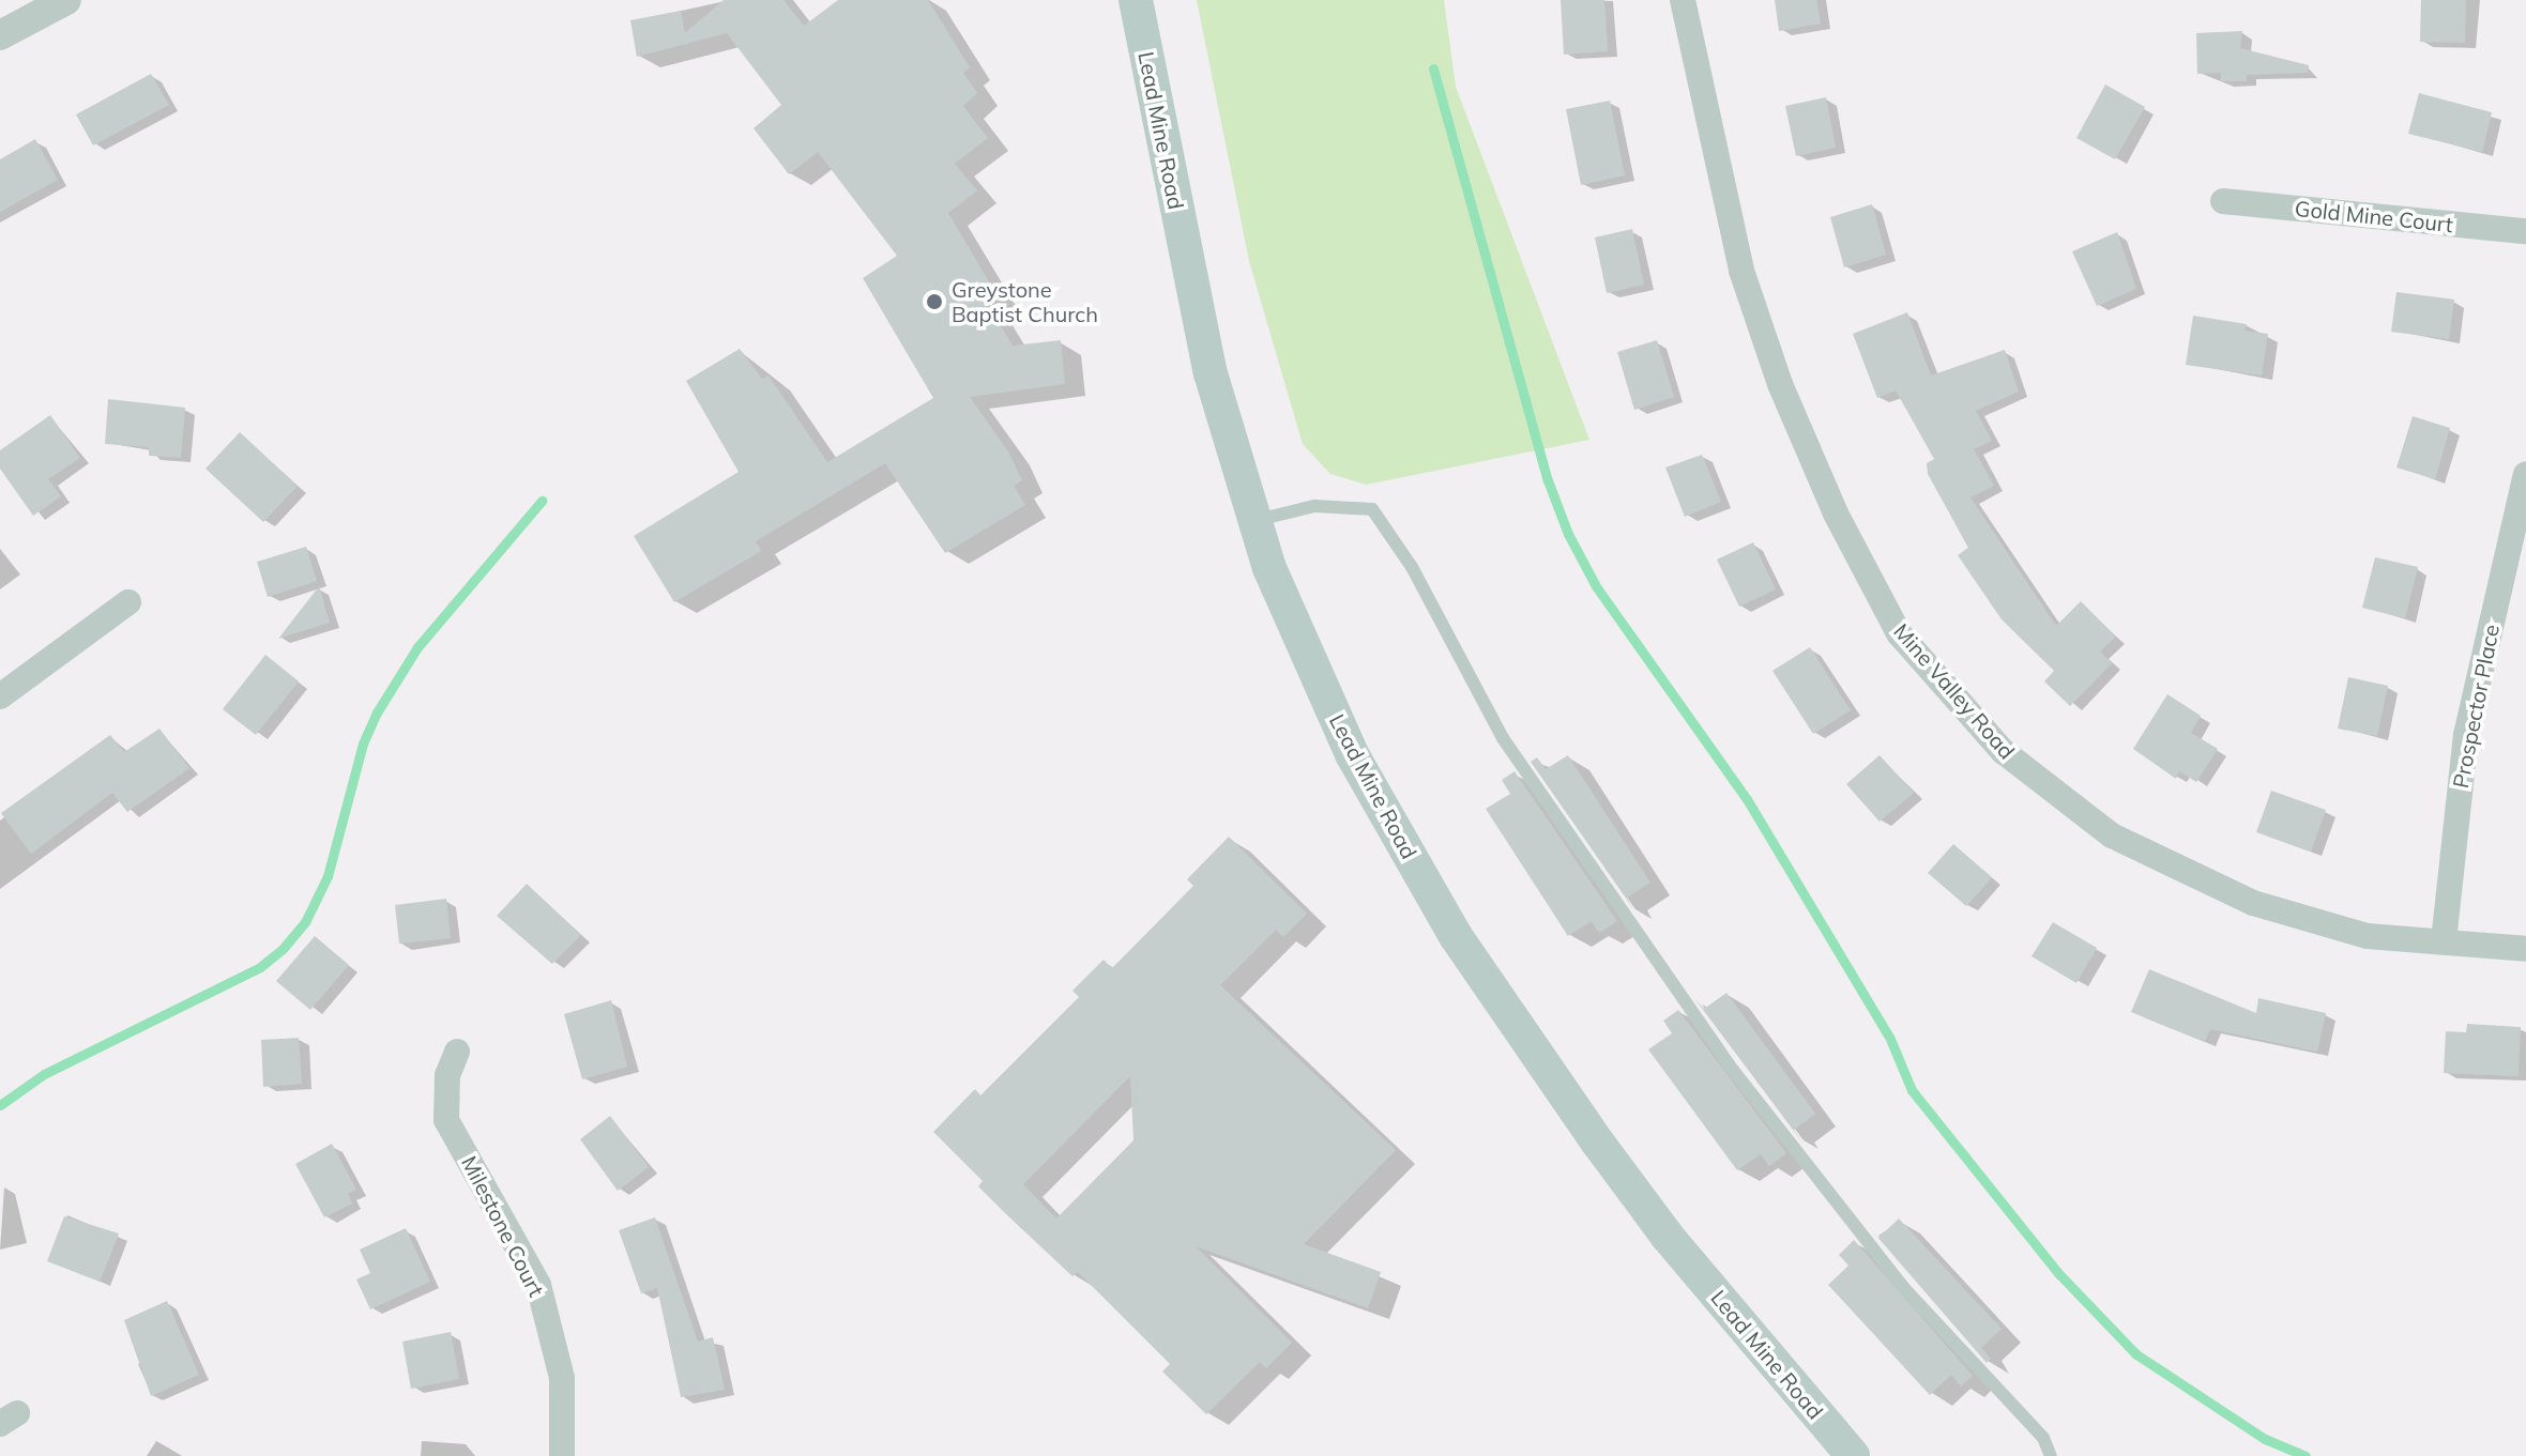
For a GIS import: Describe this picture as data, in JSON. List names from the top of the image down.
{
  "streets": {
    "main road": ["Lead Mine Road"],
    "street": [
      "Gold Mine Court",
      "Mine Valley Road",
      "Prospector Place",
      "Milestone Court"
    ]
  },
  "crossings": [
    ["Mine Valley Road", "Prospector Place"]
  ],
  "places": ["Greystone Baptist Church"]
}
